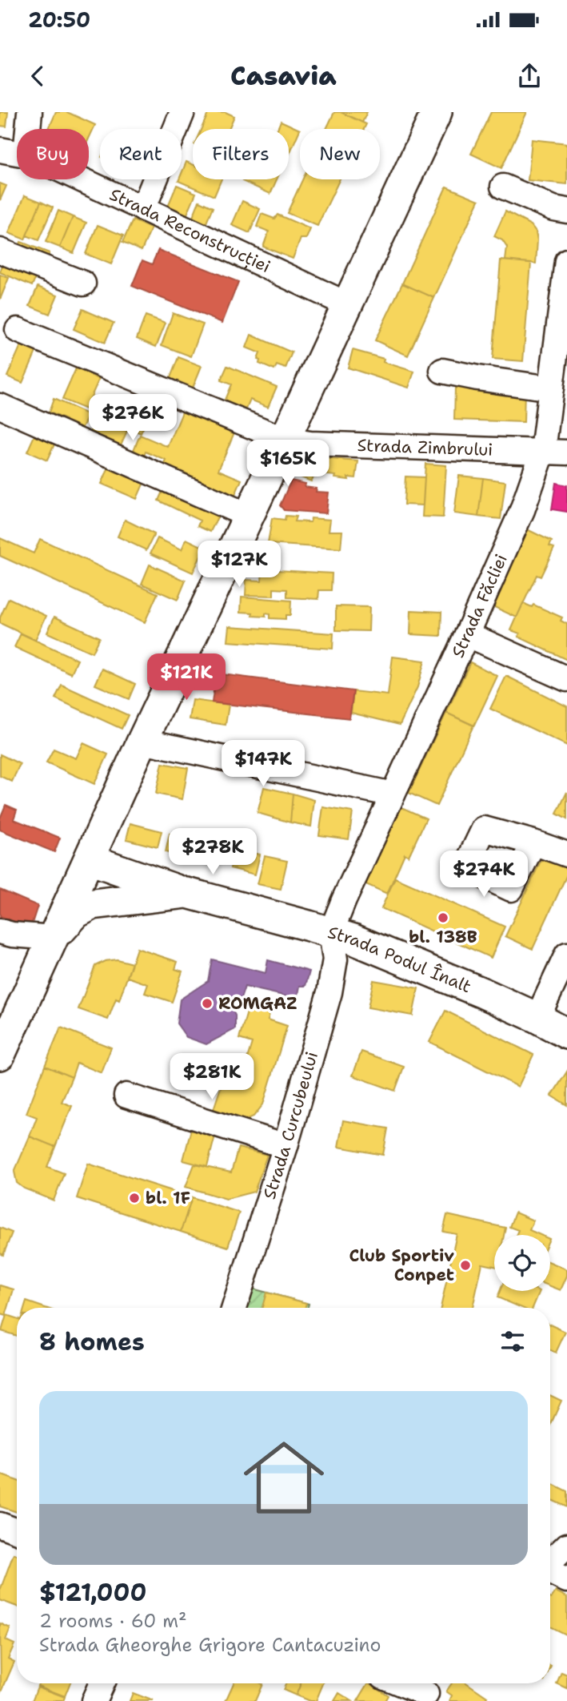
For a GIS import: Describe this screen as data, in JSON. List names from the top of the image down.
{
  "streets": {
    "main road": ["Strada Podul Înalt"],
    "street": [
      "Strada Reconstrucției",
      "Strada Zimbrului",
      "Strada Făcliei",
      "Strada Curcubeului"
    ]
  },
  "crossings": [
    ["Strada Zimbrului", "Strada Făcliei"],
    ["Strada Făcliei", "Strada Podul Înalt"],
    ["Strada Făcliei", "Strada Curcubeului"],
    ["Strada Podul Înalt", "Strada Curcubeului"]
  ],
  "places": [
    "bl. 138B",
    "ROMGAZ",
    "bl. 1F",
    "Club Sportiv Conpet"
  ],
  "page": {
    "status": "20:50",
    "header": "Casavia",
    "chip": [
      "Buy",
      "Rent",
      "Filters",
      "New"
    ],
    "price": [
      "$276K",
      "$165K",
      "$127K",
      "$121K",
      "$147K",
      "$278K",
      "$274K",
      "$281K"
    ],
    "heading": "8 homes",
    "list": [
      {
        "name": "$121,000",
        "note": "2 rooms · 60 m² · Strada Gheorghe Grigore Cantacuzino"
      }
    ]
  }
}
